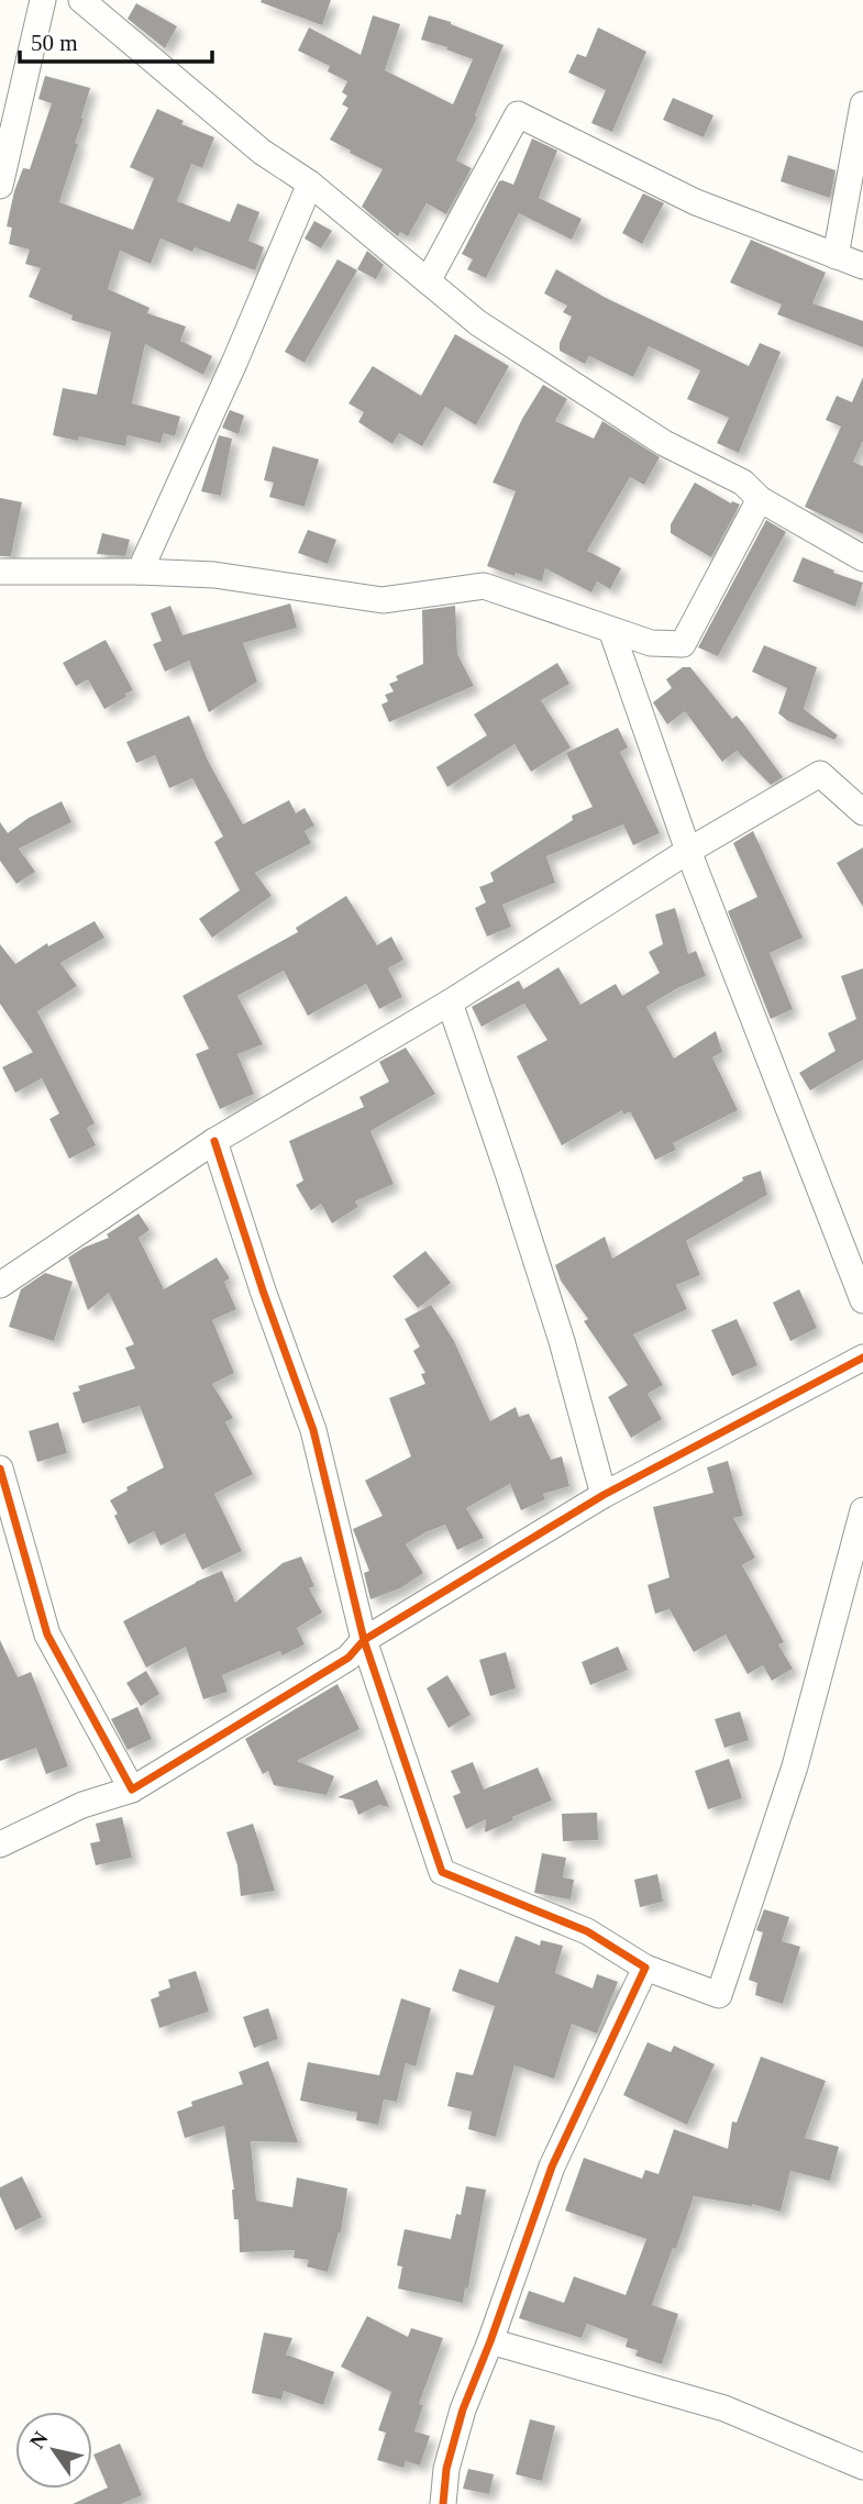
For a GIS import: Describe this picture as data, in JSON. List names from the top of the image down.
{
  "scale_bar": "50 m",
  "north": "top left"
}
